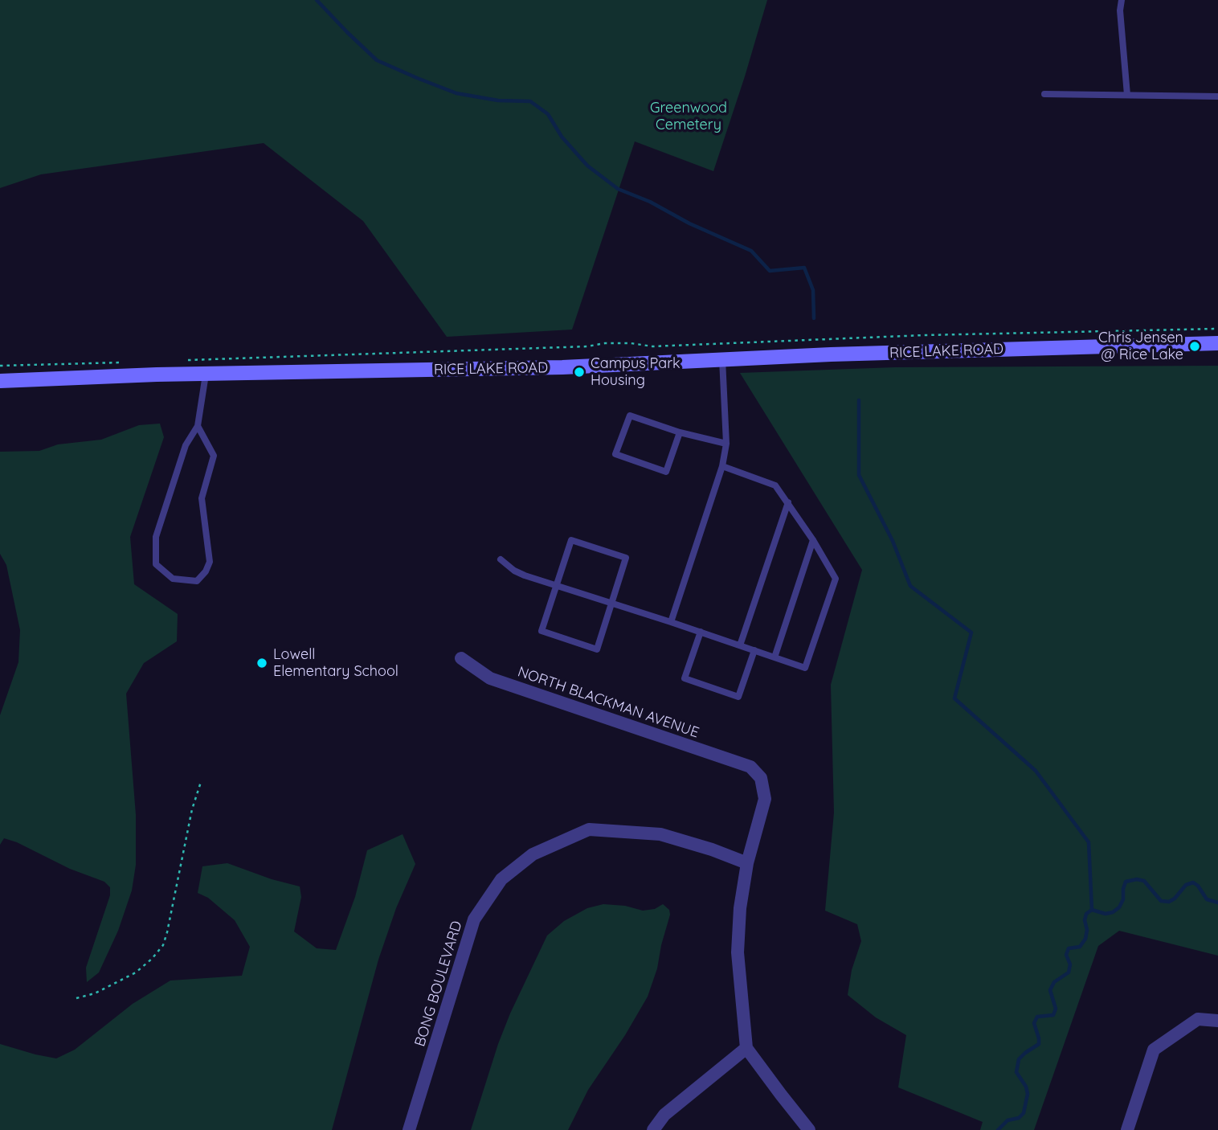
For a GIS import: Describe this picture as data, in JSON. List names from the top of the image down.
{
  "streets": {
    "main road": ["RICE LAKE ROAD"],
    "street": ["NORTH BLACKMAN AVENUE", "BONG BOULEVARD"]
  },
  "crossings": [
    ["NORTH BLACKMAN AVENUE", "BONG BOULEVARD"]
  ],
  "parks": ["Greenwood Cemetery"],
  "places": ["Chris Jensen @ Rice Lake", "Campus Park Housing", "Lowell Elementary School"]
}
